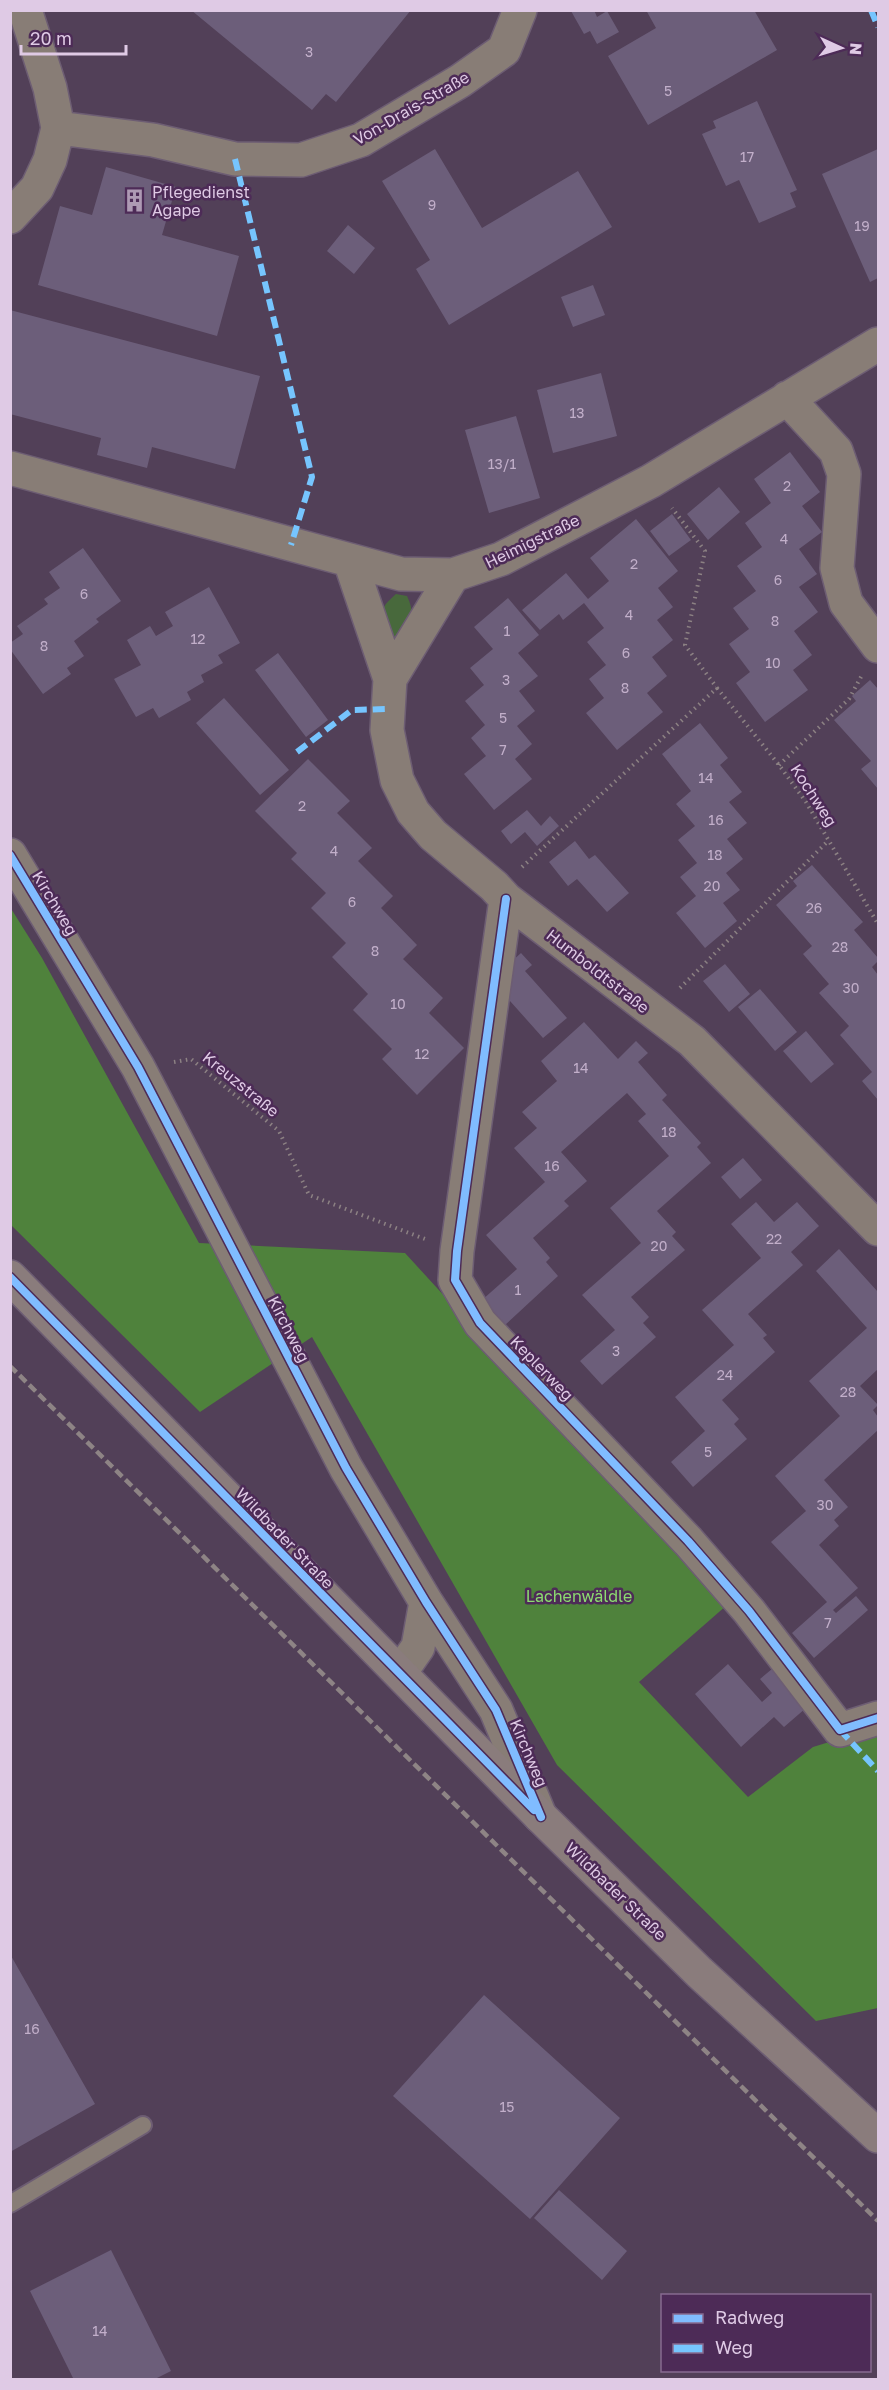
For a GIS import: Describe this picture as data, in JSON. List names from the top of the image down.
{
  "streets": {
    "main road": ["Wildbader Straße"],
    "street": [
      "Von-Drais-Straße",
      "Heimigstraße",
      "Kirchweg",
      "Humboldtstraße",
      "Keplerweg"
    ],
    "path": ["Kochweg", "Kreuzstraße"]
  },
  "crossings": [
    ["Heimigstraße", "Kochweg"],
    ["Heimigstraße", "Humboldtstraße"],
    ["Kirchweg", "Kreuzstraße"],
    ["Kirchweg", "Wildbader Straße"],
    ["Humboldtstraße", "Keplerweg"],
    ["Kreuzstraße", "Keplerweg"]
  ],
  "parks": ["Lachenwäldle"],
  "places": {
    "building": ["Pflegedienst Agape"]
  },
  "house_numbers": [
    "3",
    "5",
    "17",
    "9",
    "19",
    "13",
    "13/1",
    "2",
    "4",
    "2",
    "6",
    "6",
    "4",
    "8",
    "1",
    "12",
    "8",
    "6",
    "10",
    "3",
    "8",
    "5",
    "7",
    "14",
    "2",
    "16",
    "4",
    "18",
    "20",
    "6",
    "26",
    "28",
    "8",
    "30",
    "10",
    "12",
    "14",
    "18",
    "16",
    "22",
    "20",
    "1",
    "3",
    "24",
    "28",
    "5",
    "30",
    "7",
    "16",
    "15",
    "14"
  ],
  "legend": ["Radweg", "Weg"],
  "scale_bar": "20 m",
  "north": "right"
}
